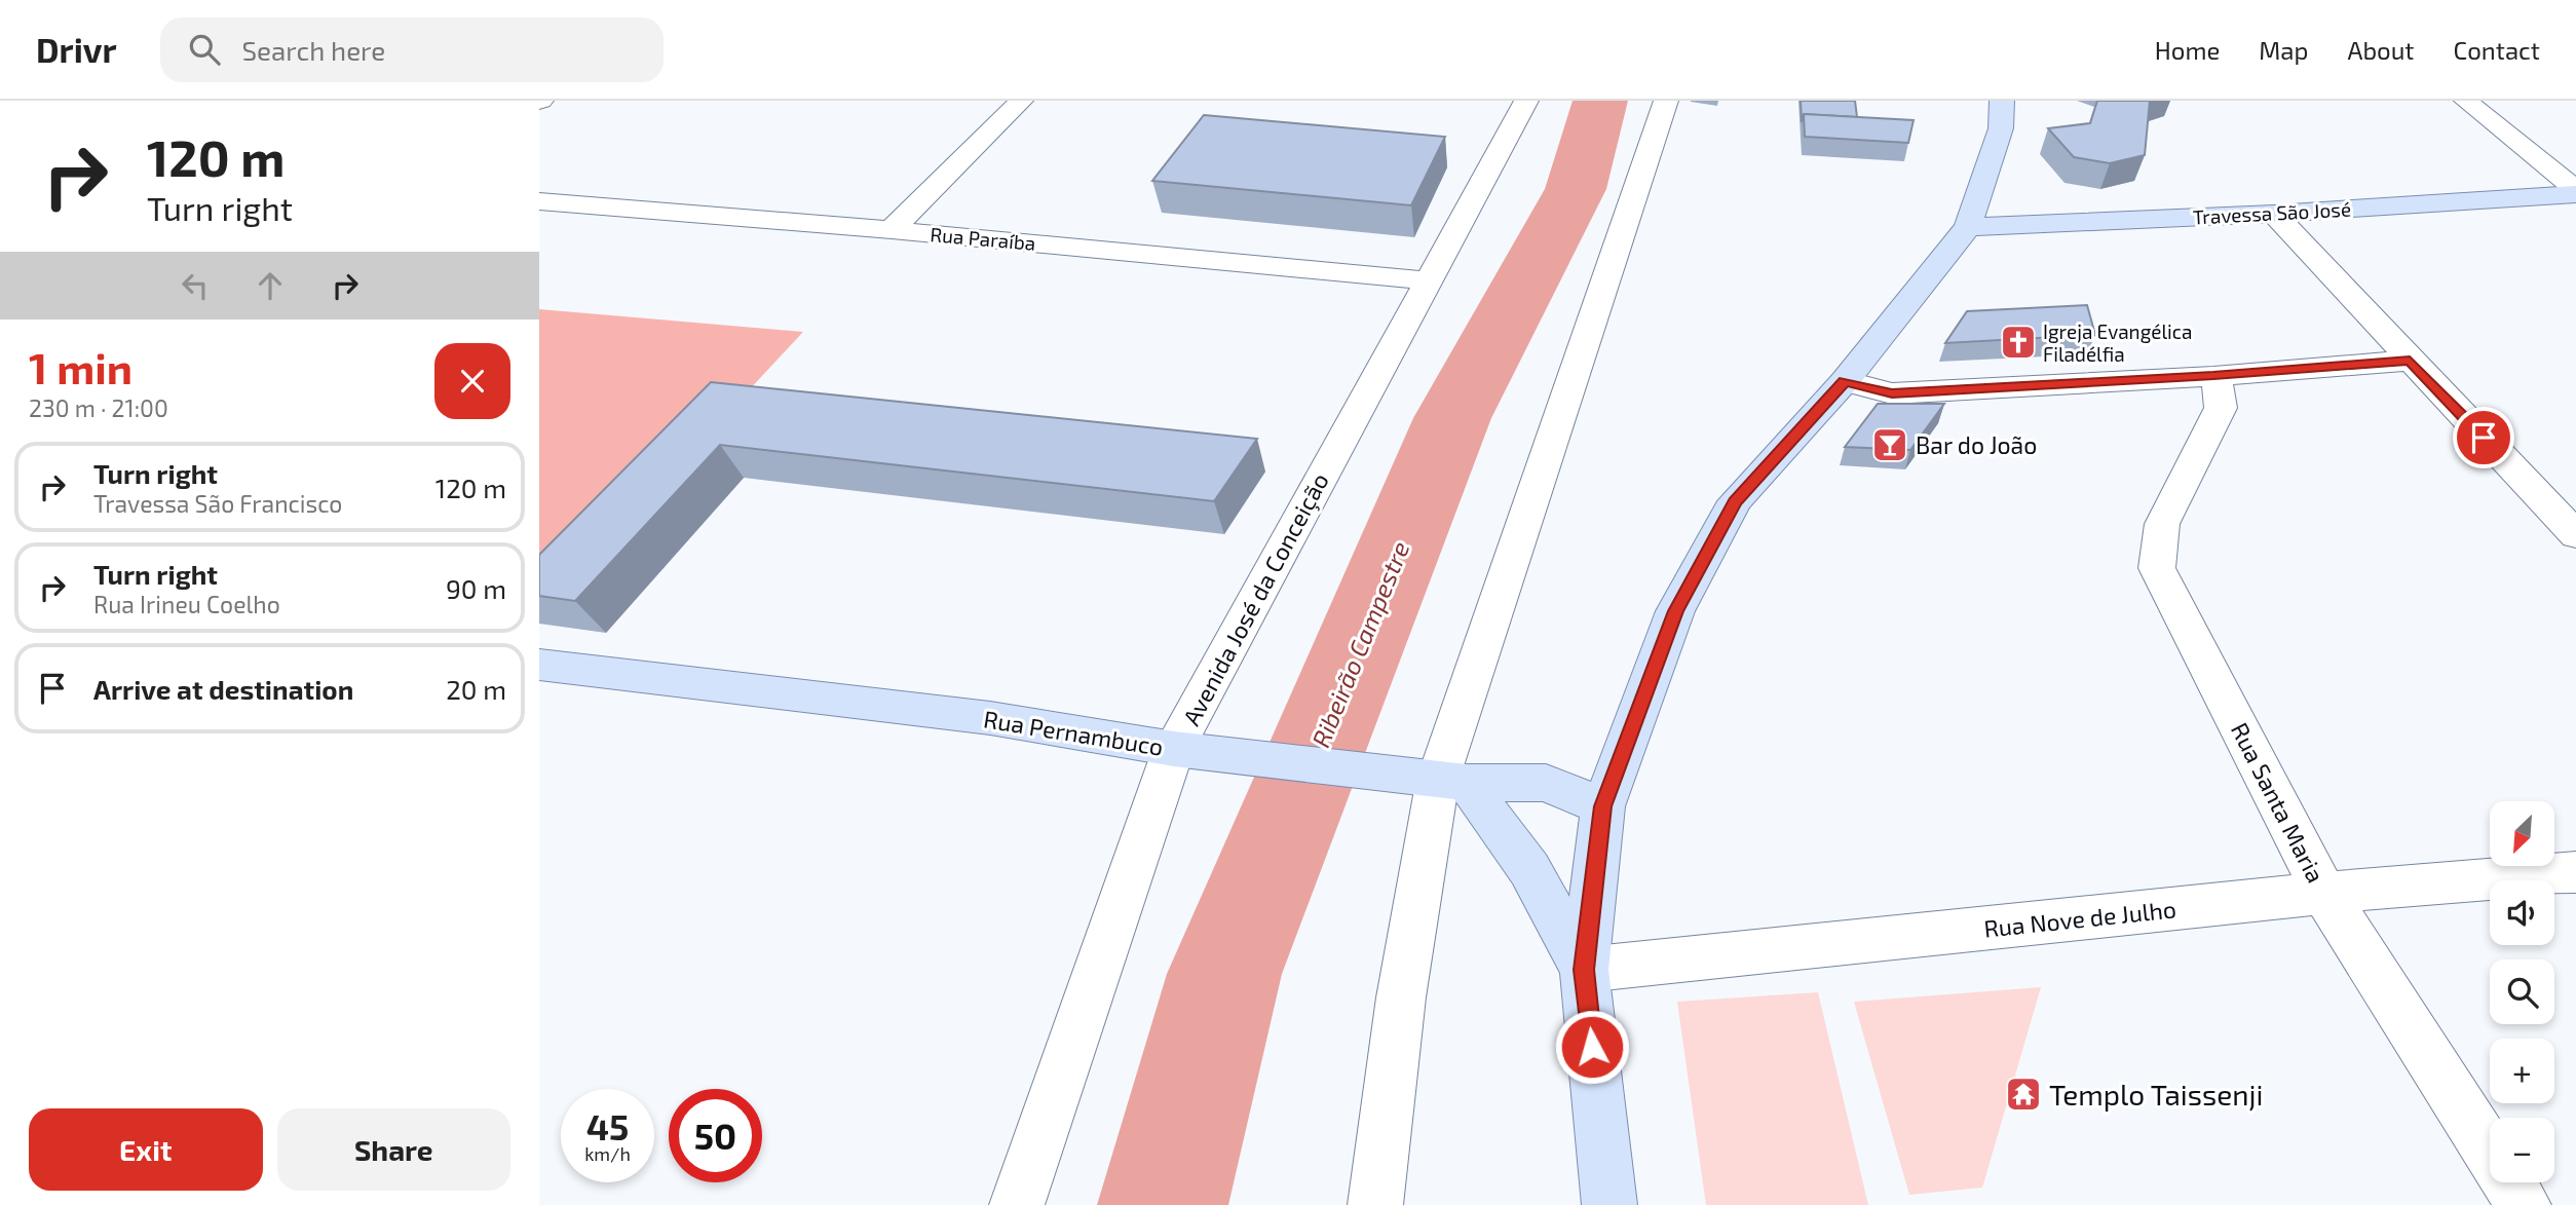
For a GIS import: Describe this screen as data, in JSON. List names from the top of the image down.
{
  "streets": {
    "main road": ["Travessa São José", "Rua Pernambuco"],
    "street": [
      "Rua Paraíba",
      "Avenida José da Conceição",
      "Rua Santa Maria",
      "Rua Nove de Julho"
    ]
  },
  "crossings": [
    ["Rua Paraíba", "Avenida José da Conceição"],
    ["Avenida José da Conceição", "Rua Pernambuco"],
    ["Rua Santa Maria", "Rua Nove de Julho"]
  ],
  "water": ["Ribeirão Campestre"],
  "places": {
    "church": ["Igreja Evangélica Filadélfia"],
    "bar": ["Bar do João"],
    "temple": ["Templo Taissenji"]
  },
  "north": "bottom left",
  "page": {
    "header": "Drivr",
    "search": "Search here",
    "nav": [
      "Home",
      "Map",
      "About",
      "Contact"
    ],
    "turn": ["120 m", "Turn right"],
    "heading": ["1 min", "230 m · 21:00"],
    "list": [
      {
        "name": "Turn right",
        "note": "Travessa São Francisco",
        "value": "120 m"
      },
      {
        "name": "Turn right",
        "note": "Rua Irineu Coelho",
        "value": "90 m"
      },
      {
        "name": "Arrive at destination",
        "value": "20 m"
      }
    ],
    "map_buttons": ["+", "−"],
    "speed": "45 km/h",
    "limit": "50",
    "buttons": ["Exit", "Share"]
  }
}
